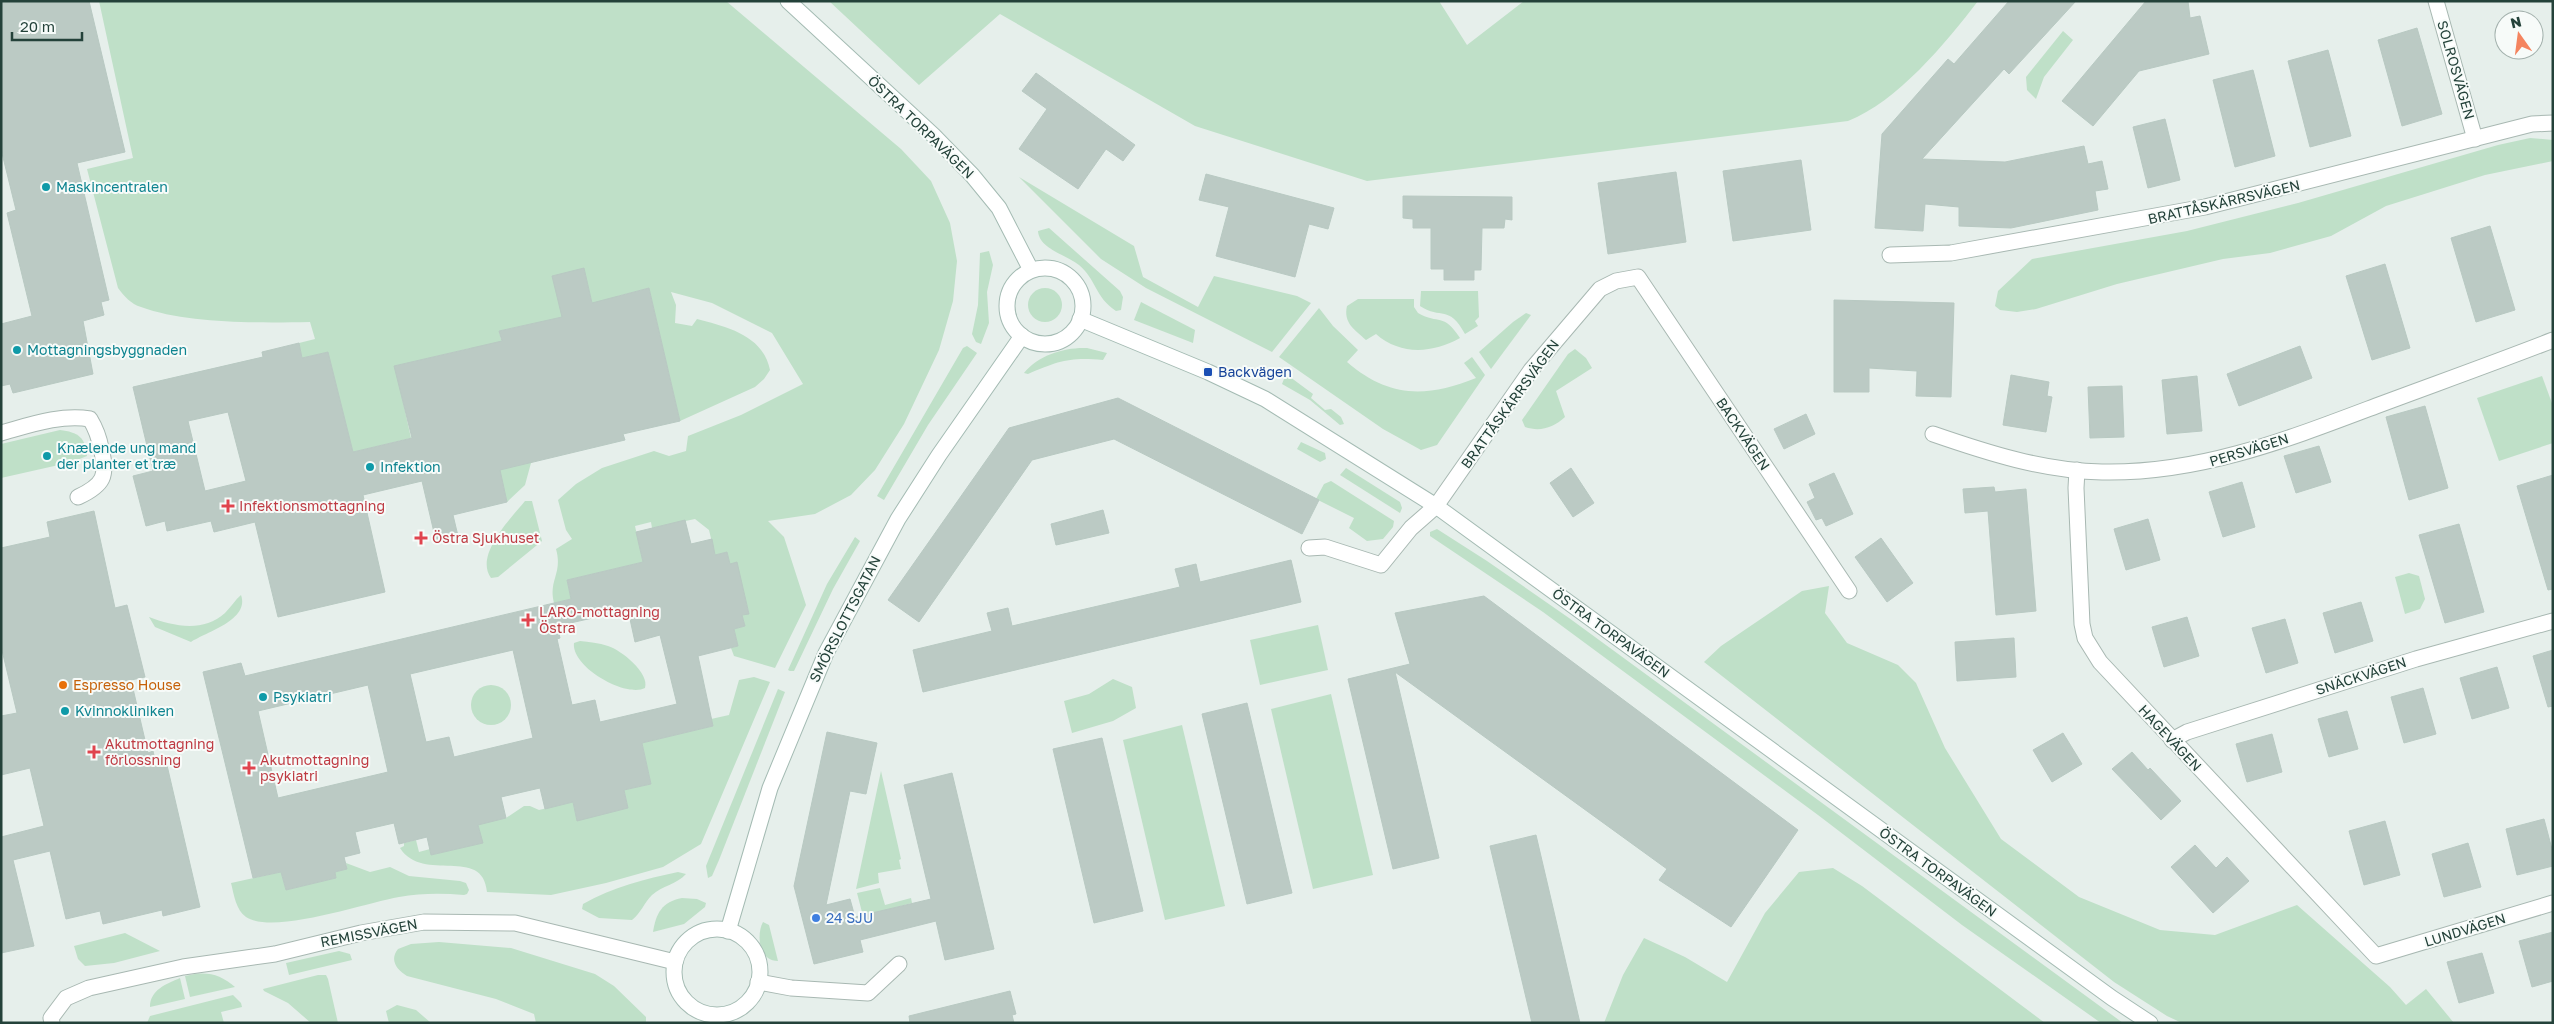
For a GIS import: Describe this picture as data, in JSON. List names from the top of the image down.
{
  "streets": {
    "street": [
      "SOLROSVÄGEN",
      "ÖSTRA TORPAVÄGEN",
      "BRATTÅSKÄRRSVÄGEN",
      "BACKVÄGEN",
      "PERSVÄGEN",
      "SMÖRSLOTTSGATAN",
      "SNÄCKVÄGEN",
      "HAGEVÄGEN",
      "LUNDVÄGEN",
      "REMISSVÄGEN"
    ]
  },
  "crossings": [
    ["SOLROSVÄGEN", "BRATTÅSKÄRRSVÄGEN"],
    ["ÖSTRA TORPAVÄGEN", "BRATTÅSKÄRRSVÄGEN"],
    ["ÖSTRA TORPAVÄGEN", "SMÖRSLOTTSGATAN"],
    ["BRATTÅSKÄRRSVÄGEN", "BACKVÄGEN"],
    ["PERSVÄGEN", "HAGEVÄGEN"],
    ["SMÖRSLOTTSGATAN", "REMISSVÄGEN"],
    ["SNÄCKVÄGEN", "HAGEVÄGEN"],
    ["HAGEVÄGEN", "LUNDVÄGEN"]
  ],
  "places": {
    "other": [
      "Maskincentralen",
      "Mottagningsbyggnaden",
      "Knælende ung mand der planter et træ",
      "Infektion",
      "Espresso House",
      "Psykiatri",
      "Kvinnokliniken",
      "24 SJU"
    ],
    "transit": ["Backvägen"],
    "health": [
      "Infektionsmottagning",
      "Östra Sjukhuset",
      "LARO-mottagning Östra",
      "Akutmottagning förlossning",
      "Akutmottagning psykiatri"
    ]
  },
  "scale_bar": "20 m",
  "north": "top"
}
